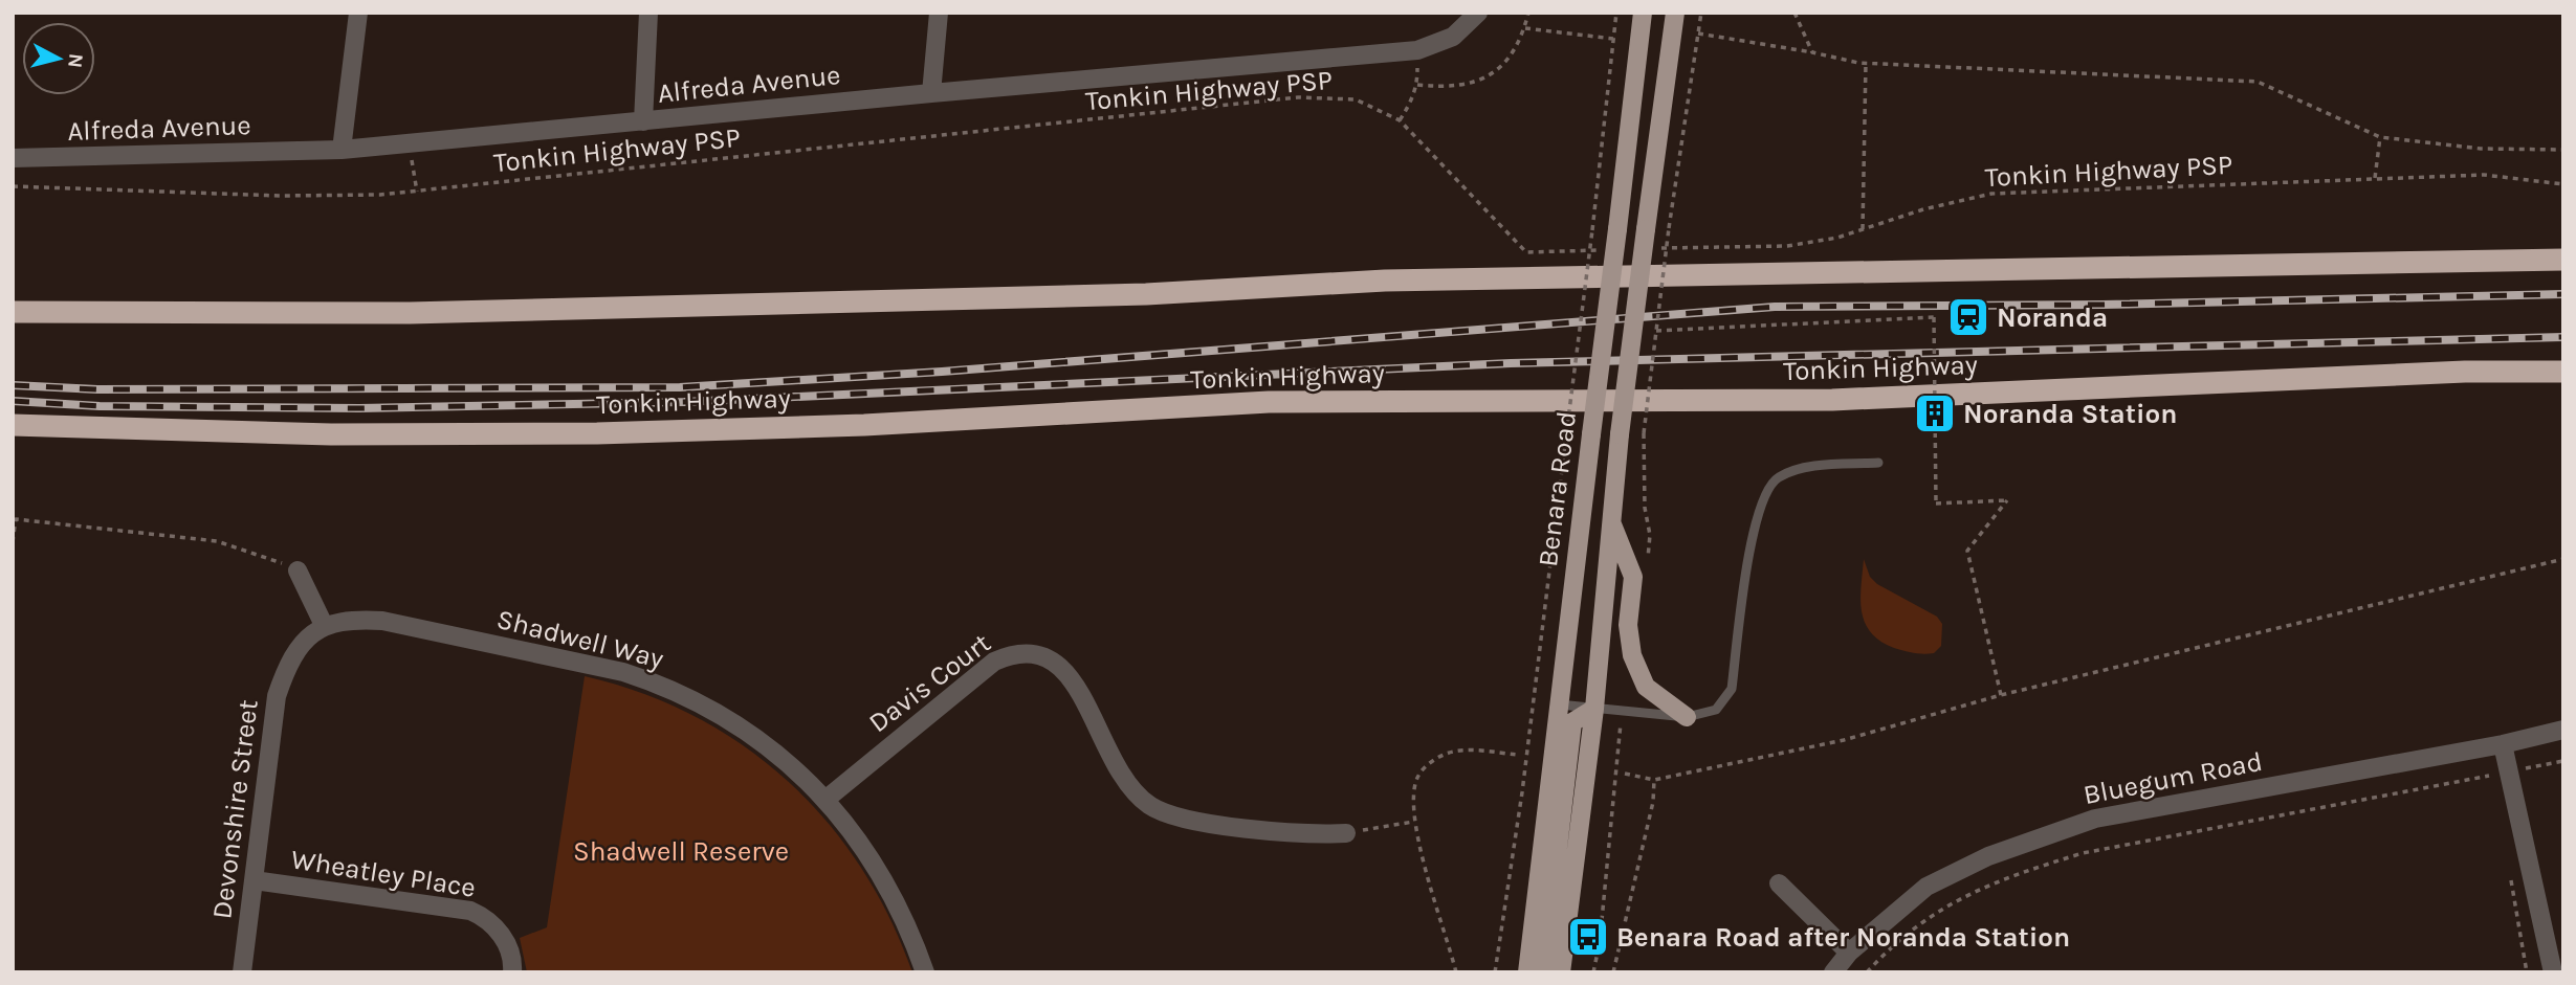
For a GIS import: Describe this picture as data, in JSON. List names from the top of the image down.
{
  "streets": {
    "highway": ["Tonkin Highway"],
    "main road": ["Benara Road"],
    "street": [
      "Alfreda Avenue",
      "Shadwell Way",
      "Davis Court",
      "Bluegum Road",
      "Devonshire Street",
      "Wheatley Place"
    ],
    "path": ["Tonkin Highway PSP"]
  },
  "crossings": [
    ["Shadwell Way", "Davis Court"],
    ["Shadwell Way", "Devonshire Street"],
    ["Devonshire Street", "Wheatley Place"]
  ],
  "parks": ["Shadwell Reserve"],
  "places": {
    "station": ["Noranda"],
    "building": ["Noranda Station"],
    "bus stop": ["Benara Road after Noranda Station"]
  },
  "north": "right"
}
